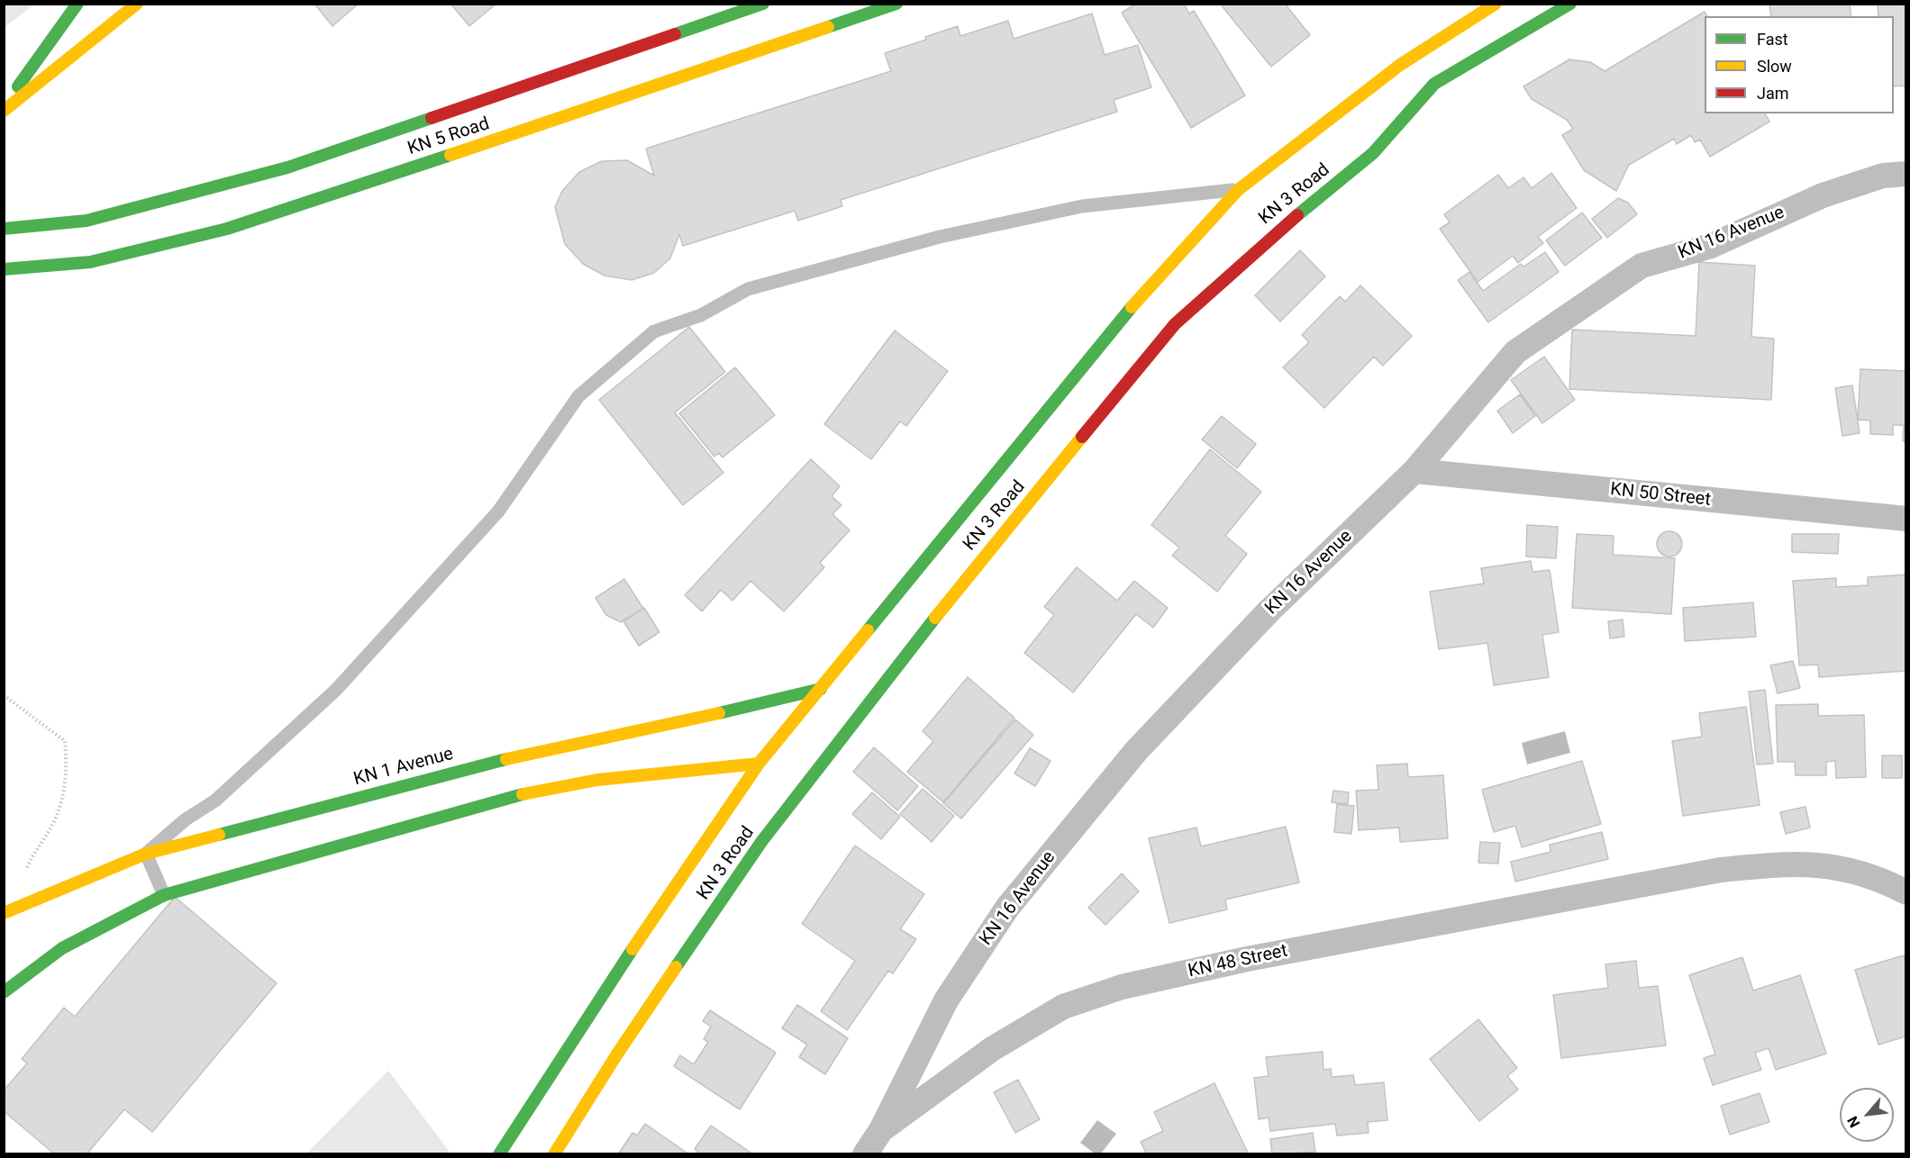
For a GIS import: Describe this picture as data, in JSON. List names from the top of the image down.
{
  "streets": {
    "main road": ["KN 5 Road", "KN 3 Road", "KN 1 Avenue"],
    "street": ["KN 16 Avenue", "KN 50 Street", "KN 48 Street"]
  },
  "crossings": [
    ["KN 3 Road", "KN 1 Avenue"],
    ["KN 16 Avenue", "KN 50 Street"],
    ["KN 16 Avenue", "KN 48 Street"]
  ],
  "legend": ["Fast", "Slow", "Jam"],
  "north": "bottom left"
}
